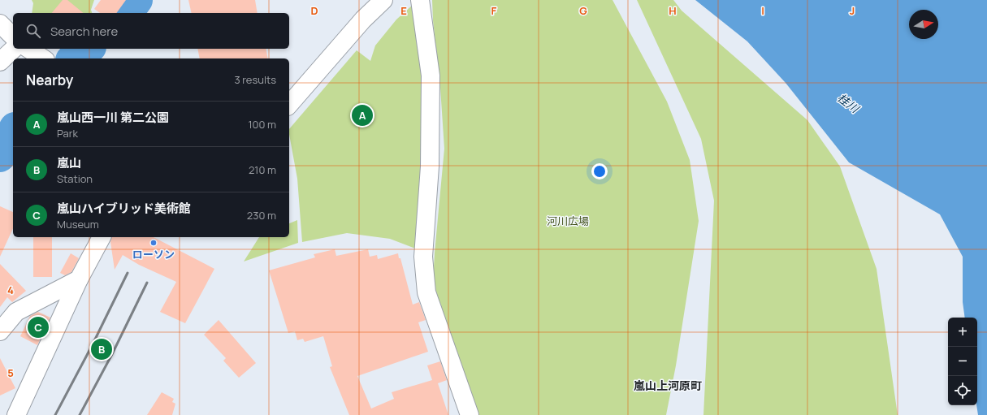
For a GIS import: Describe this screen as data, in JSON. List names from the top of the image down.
{
  "districts": ["嵐山上河原町"],
  "water": ["桂川"],
  "parks": ["河川広場"],
  "places": ["ローソン"],
  "north": "right",
  "page": {
    "search": "Search here",
    "heading": ["Nearby", "3 results"],
    "list": [
      {
        "mark": "A",
        "name": "嵐山西一川 第二公園",
        "note": "Park",
        "value": "100 m"
      },
      {
        "mark": "B",
        "name": "嵐山",
        "note": "Station",
        "value": "210 m"
      },
      {
        "mark": "C",
        "name": "嵐山ハイブリッド美術館",
        "note": "Museum",
        "value": "230 m"
      }
    ],
    "pins": ["A", "C", "B"],
    "map_buttons": ["+", "−"]
  },
  "grid": {
    "columns": [
      "D",
      "E",
      "F",
      "G",
      "H",
      "I",
      "J"
    ],
    "rows": ["4", "5"]
  }
}
